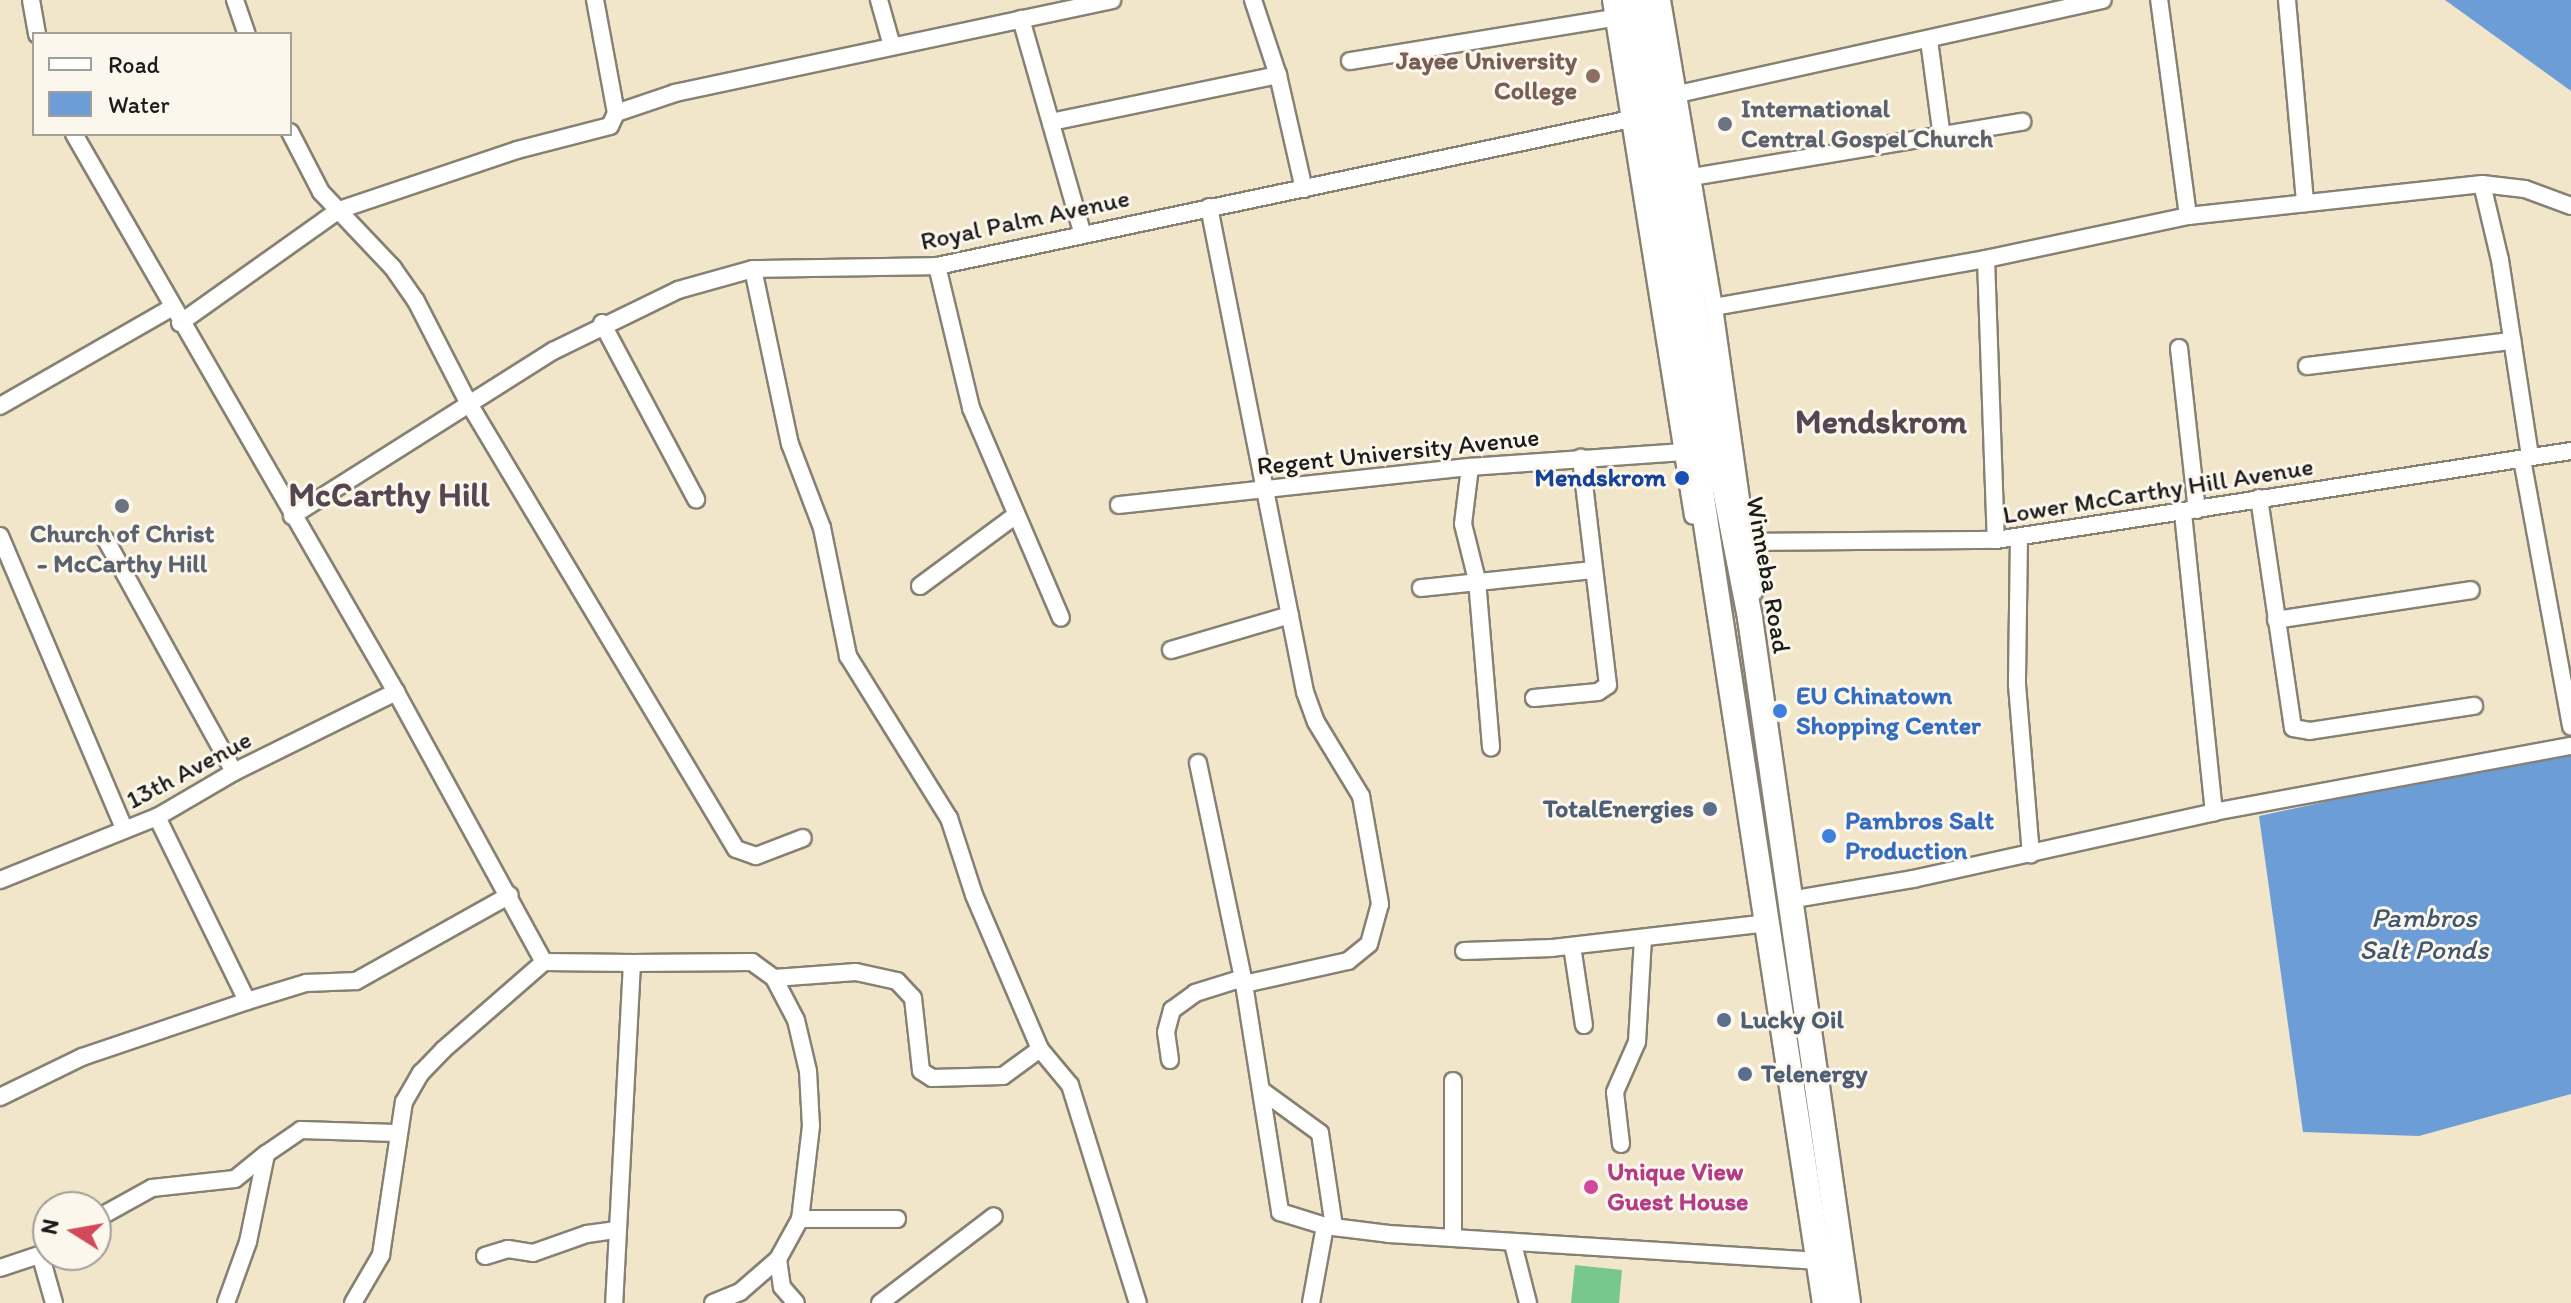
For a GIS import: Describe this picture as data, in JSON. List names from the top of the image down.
{
  "streets": {
    "highway": ["Winneba Road"],
    "street": [
      "Royal Palm Avenue",
      "Regent University Avenue",
      "Lower McCarthy Hill Avenue",
      "13th Avenue"
    ]
  },
  "districts": ["Mendskrom", "McCarthy Hill"],
  "water": ["Pambros Salt Ponds"],
  "places": [
    "Jayee University College",
    "International Central Gospel Church",
    "Mendskrom",
    "Church of Christ - McCarthy Hill",
    "EU Chinatown Shopping Center",
    "TotalEnergies",
    "Pambros Salt Production",
    "Lucky Oil",
    "Telenergy",
    "Unique View Guest House"
  ],
  "legend": ["Road", "Water"],
  "north": "left"
}
